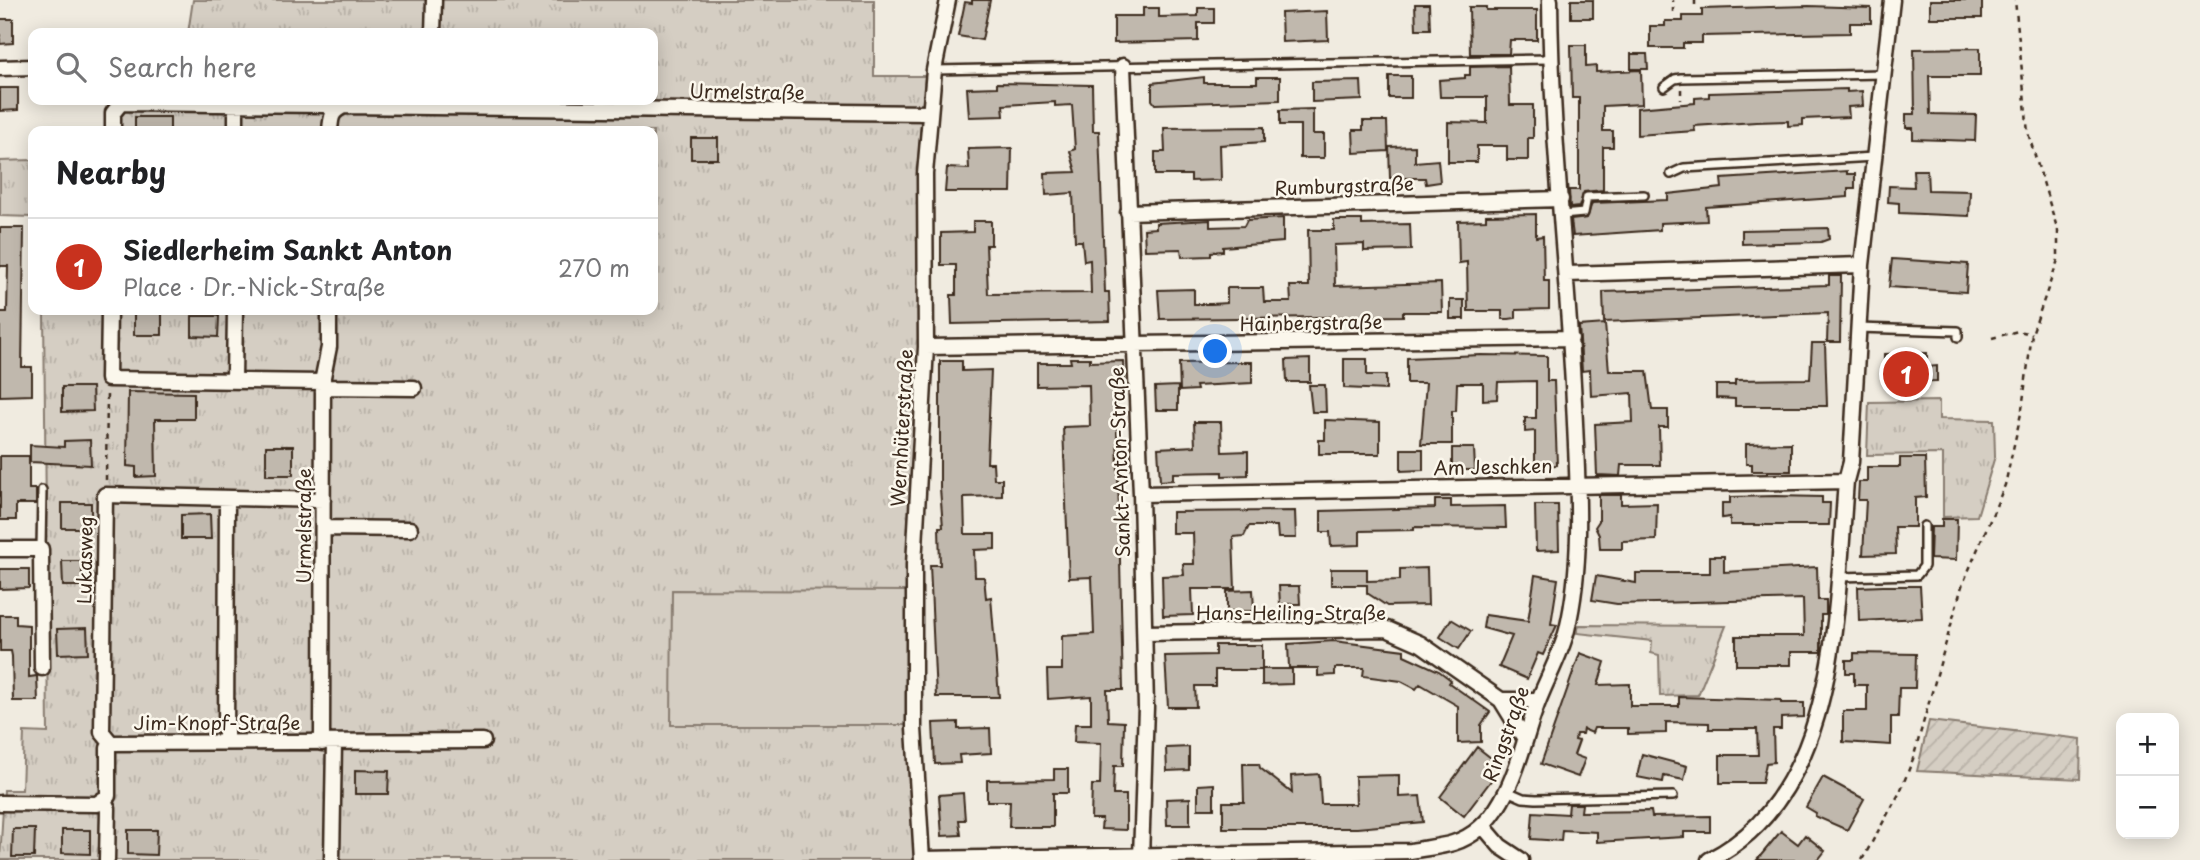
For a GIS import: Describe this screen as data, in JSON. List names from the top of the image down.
{
  "streets": {
    "street": [
      "Urmelstraße",
      "Rumburgstraße",
      "Hainbergstraße",
      "Wernhüterstraße",
      "Sankt-Anton-Straße",
      "Am Jeschken",
      "Lukasweg",
      "Hans-Heiling-Straße",
      "Jim-Knopf-Straße",
      "Ringstraße"
    ]
  },
  "crossings": [
    ["Urmelstraße", "Wernhüterstraße"],
    ["Urmelstraße", "Lukasweg"],
    ["Urmelstraße", "Jim-Knopf-Straße"],
    ["Rumburgstraße", "Sankt-Anton-Straße"],
    ["Rumburgstraße", "Ringstraße"],
    ["Hainbergstraße", "Wernhüterstraße"],
    ["Hainbergstraße", "Sankt-Anton-Straße"],
    ["Hainbergstraße", "Ringstraße"],
    ["Wernhüterstraße", "Ringstraße"],
    ["Sankt-Anton-Straße", "Am Jeschken"],
    ["Sankt-Anton-Straße", "Hans-Heiling-Straße"],
    ["Sankt-Anton-Straße", "Ringstraße"],
    ["Am Jeschken", "Ringstraße"],
    ["Lukasweg", "Jim-Knopf-Straße"],
    ["Hans-Heiling-Straße", "Ringstraße"]
  ],
  "page": {
    "search": "Search here",
    "heading": "Nearby",
    "list": [
      {
        "mark": "1",
        "name": "Siedlerheim Sankt Anton",
        "note": "Place · Dr.-Nick-Straße",
        "value": "270 m"
      }
    ],
    "pins": "1",
    "map_buttons": ["+", "−"]
  }
}
